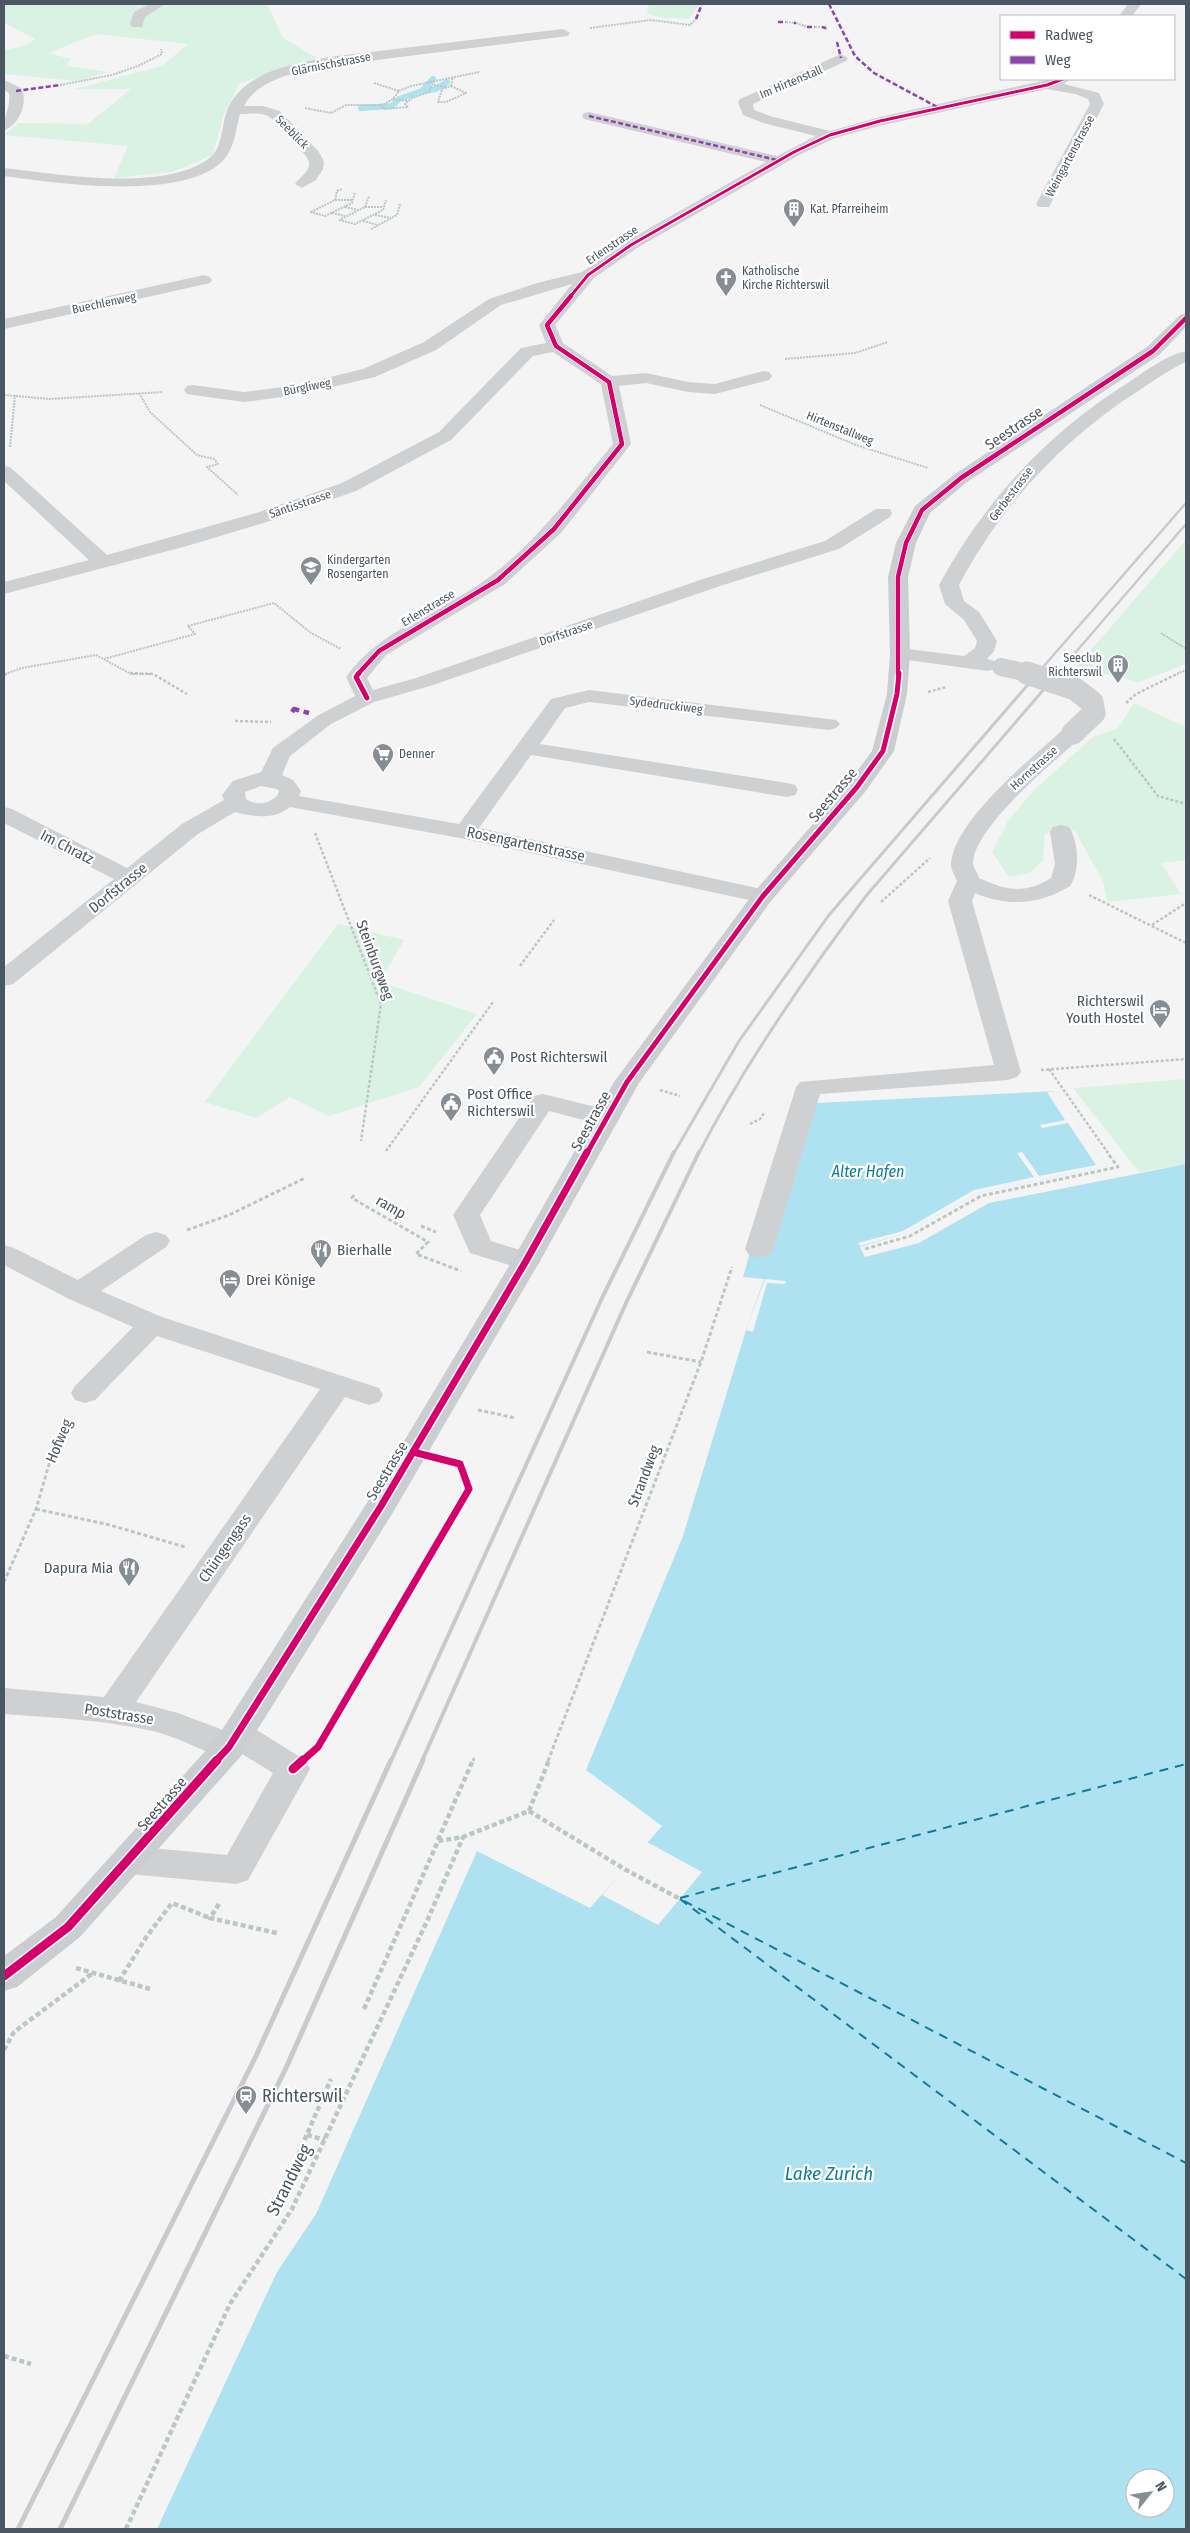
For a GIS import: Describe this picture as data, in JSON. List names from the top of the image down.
{
  "streets": {
    "main road": ["Seestrasse"],
    "street": [
      "Glärnischstrasse",
      "Im Hirtenstall",
      "Seeblick",
      "Weingartenstrasse",
      "Erlenstrasse",
      "Buechlenweg",
      "Bürgliweg",
      "Gerbestrasse",
      "Säntisstrasse",
      "Dorfstrasse",
      "Sydedruckiweg",
      "Hornstrasse",
      "Rosengartenstrasse",
      "Im Chratz",
      "Chüngengass",
      "Poststrasse"
    ],
    "path": [
      "Hirtenstallweg",
      "Steinburgweg",
      "ramp",
      "Hofweg",
      "Strandweg"
    ]
  },
  "crossings": [
    ["Glärnischstrasse", "Seeblick"],
    ["Im Hirtenstall", "Erlenstrasse"],
    ["Weingartenstrasse", "Erlenstrasse"],
    ["Erlenstrasse", "Bürgliweg"],
    ["Erlenstrasse", "Säntisstrasse"],
    ["Erlenstrasse", "Dorfstrasse"],
    ["Hirtenstallweg", "Seestrasse"],
    ["Seestrasse", "Rosengartenstrasse"],
    ["Seestrasse", "Poststrasse"],
    ["Dorfstrasse", "Im Chratz"],
    ["Sydedruckiweg", "Rosengartenstrasse"],
    ["Chüngengass", "Poststrasse"]
  ],
  "water": ["Alter Hafen", "Lake Zurich"],
  "places": {
    "building": ["Kat. Pfarreiheim", "Seeclub Richterswil"],
    "church": ["Katholische Kirche Richterswil"],
    "school or university": ["Kindergarten Rosengarten"],
    "supermarket": ["Denner"],
    "hotel": ["Richterswil Youth Hostel", "Drei Könige"],
    "public building": ["Post Richterswil", "Post Office Richterswil"],
    "restaurant": ["Bierhalle", "Dapura Mia"],
    "station": ["Richterswil"]
  },
  "legend": ["Radweg", "Weg"],
  "north": "top right"
}
